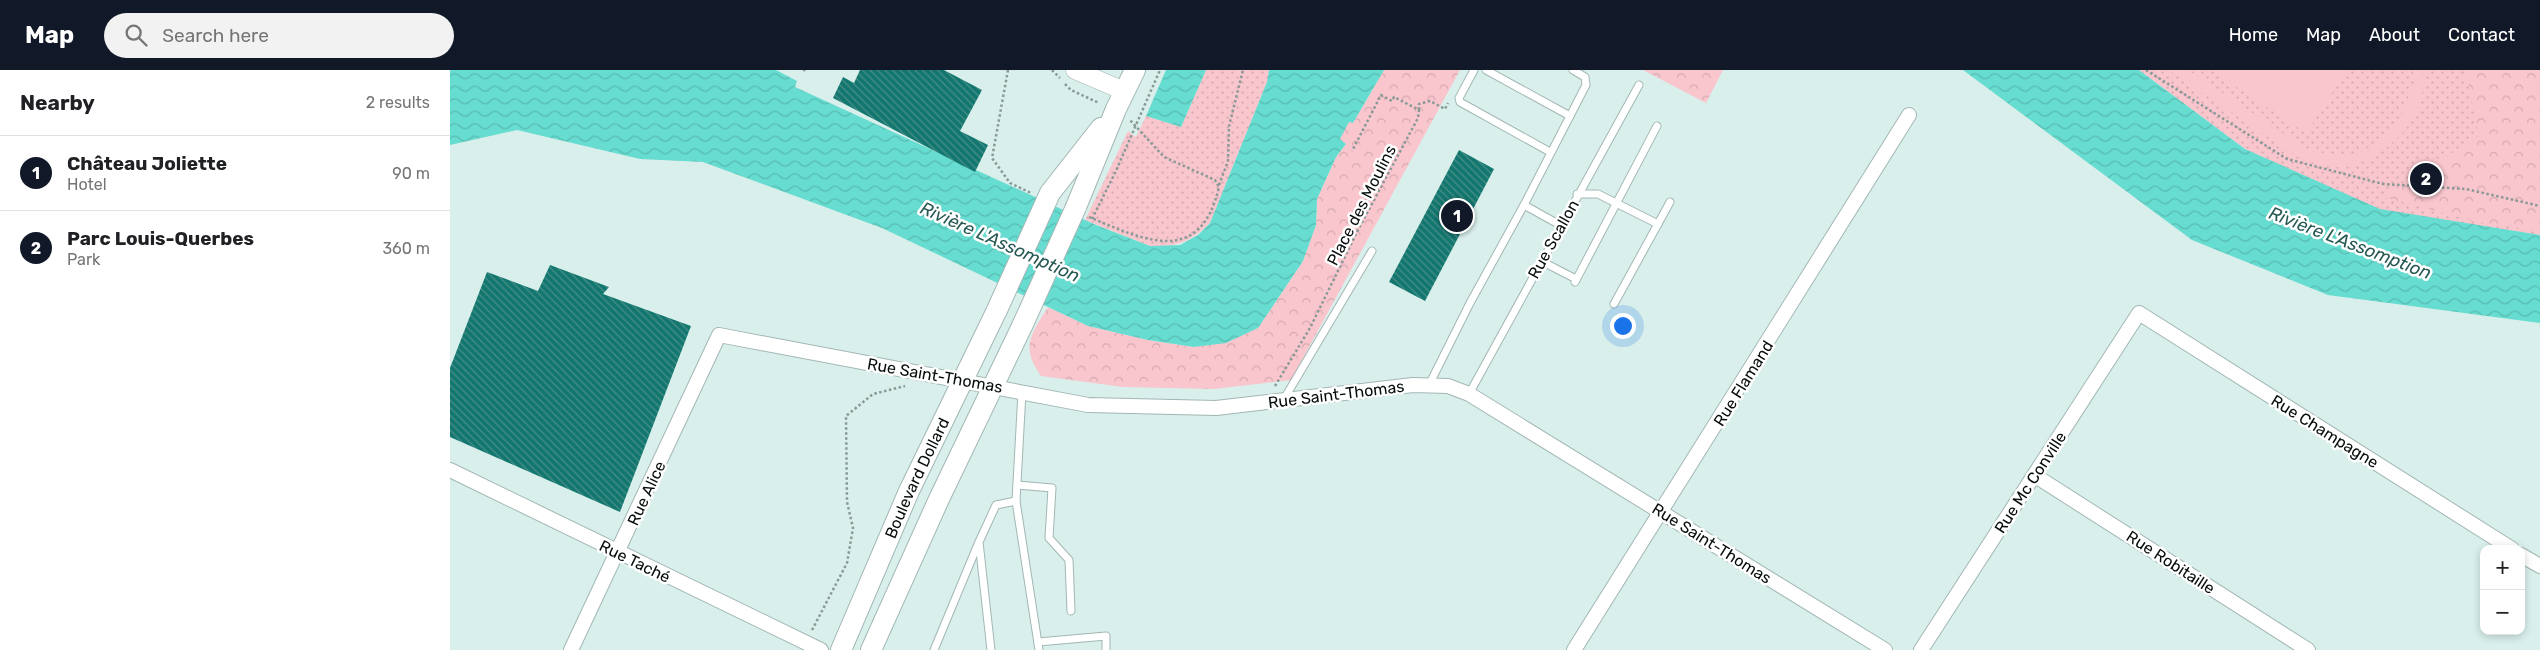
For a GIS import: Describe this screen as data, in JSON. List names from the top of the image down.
{
  "streets": {
    "main road": ["Boulevard Dollard"],
    "street": [
      "Rue Saint-Thomas",
      "Rue Flamand",
      "Rue Champagne",
      "Rue Mc Conville",
      "Rue Alice",
      "Rue Taché",
      "Rue Robitaille"
    ],
    "lane": ["Rue Scallon"],
    "path": ["Place des Moulins"]
  },
  "crossings": [
    ["Place des Moulins", "Rue Saint-Thomas"],
    ["Rue Scallon", "Rue Saint-Thomas"],
    ["Rue Saint-Thomas", "Rue Flamand"],
    ["Rue Saint-Thomas", "Boulevard Dollard"],
    ["Rue Saint-Thomas", "Rue Alice"],
    ["Rue Champagne", "Rue Mc Conville"],
    ["Rue Mc Conville", "Rue Robitaille"],
    ["Rue Alice", "Rue Taché"]
  ],
  "water": ["Rivière L'Assomption"],
  "page": {
    "header": "Map",
    "search": "Search here",
    "nav": [
      "Home",
      "Map",
      "About",
      "Contact"
    ],
    "heading": ["Nearby", "2 results"],
    "list": [
      {
        "mark": "1",
        "name": "Château Joliette",
        "note": "Hotel",
        "value": "90 m"
      },
      {
        "mark": "2",
        "name": "Parc Louis-Querbes",
        "note": "Park",
        "value": "360 m"
      }
    ],
    "pins": ["2", "1"],
    "map_buttons": ["+", "−"]
  }
}
